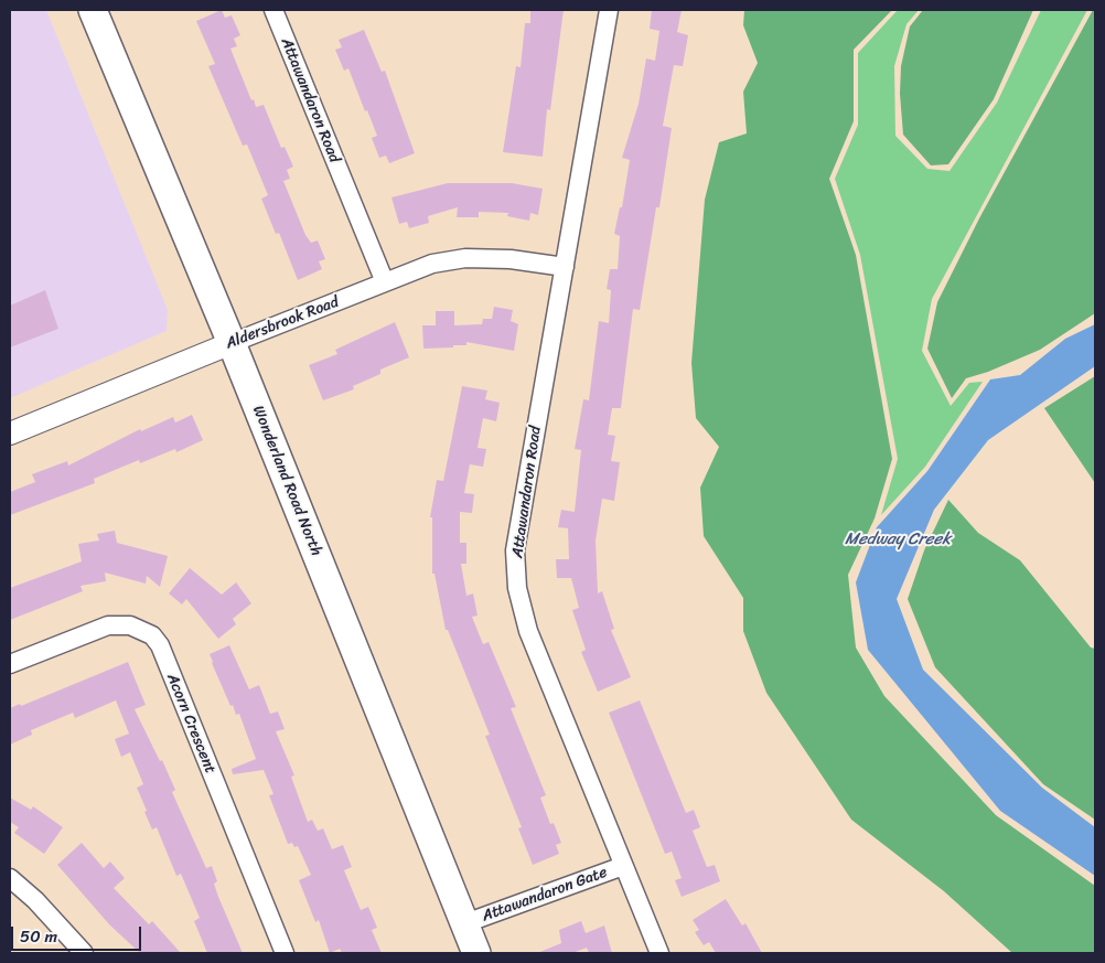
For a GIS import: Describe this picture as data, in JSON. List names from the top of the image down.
{
  "streets": {
    "main road": ["Wonderland Road North"],
    "street": [
      "Attawandaron Road",
      "Aldersbrook Road",
      "Acorn Crescent",
      "Attawandaron Gate"
    ]
  },
  "crossings": [
    ["Attawandaron Road", "Aldersbrook Road"],
    ["Attawandaron Road", "Attawandaron Gate"],
    ["Aldersbrook Road", "Wonderland Road North"],
    ["Wonderland Road North", "Attawandaron Gate"]
  ],
  "water": ["Medway Creek"],
  "scale_bar": "50 m"
}
